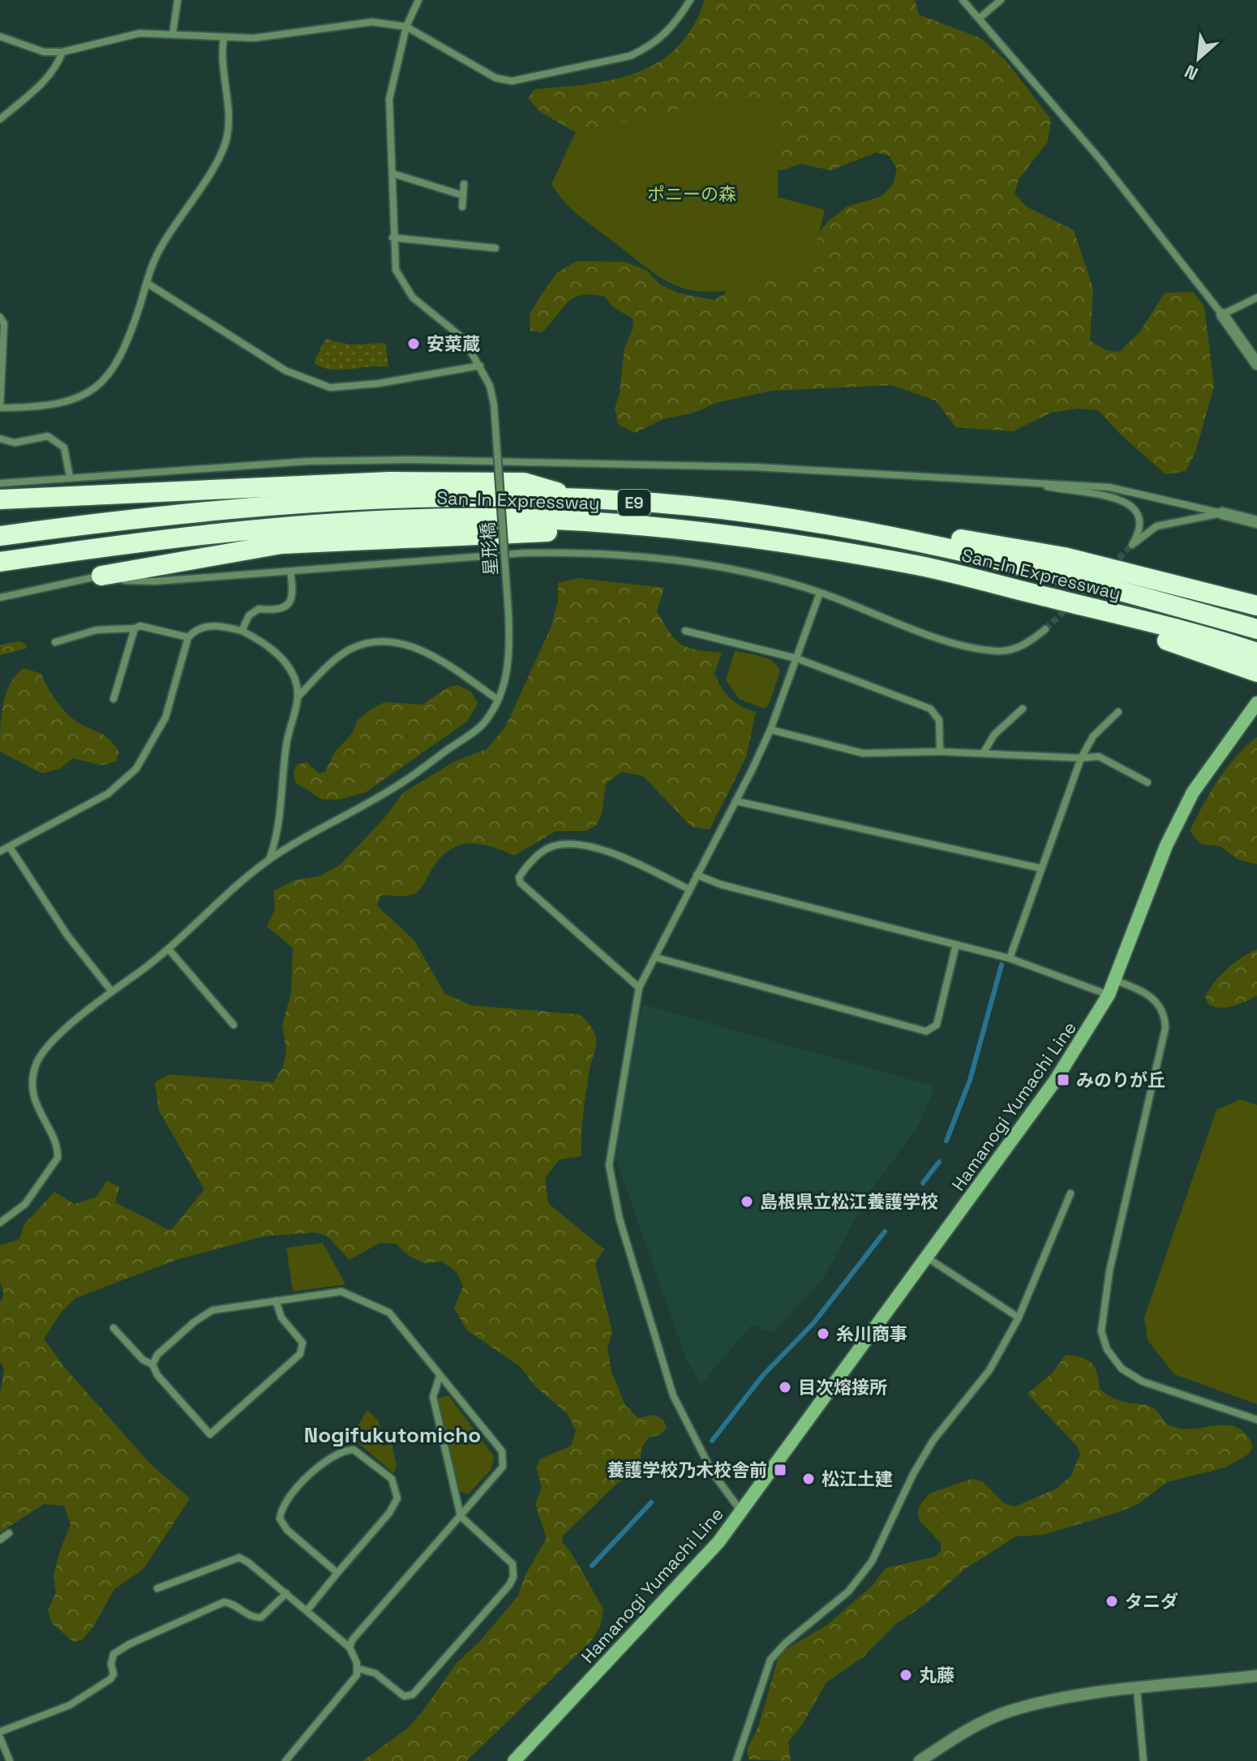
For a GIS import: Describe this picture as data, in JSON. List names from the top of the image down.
{
  "streets": {
    "highway": ["San-In Expressway", "E9"],
    "main road": ["Hamanogi Yumachi Line"],
    "street": ["星形橋"]
  },
  "districts": ["Nogifukutomicho"],
  "parks": ["ポニーの森"],
  "places": {
    "other": [
      "安菜蔵",
      "島根県立松江養護学校",
      "糸川商事",
      "目次熔接所",
      "松江土建",
      "タニダ",
      "丸藤"
    ],
    "transit": ["みのりが丘", "養護学校乃木校舎前"]
  },
  "north": "bottom left"
}
